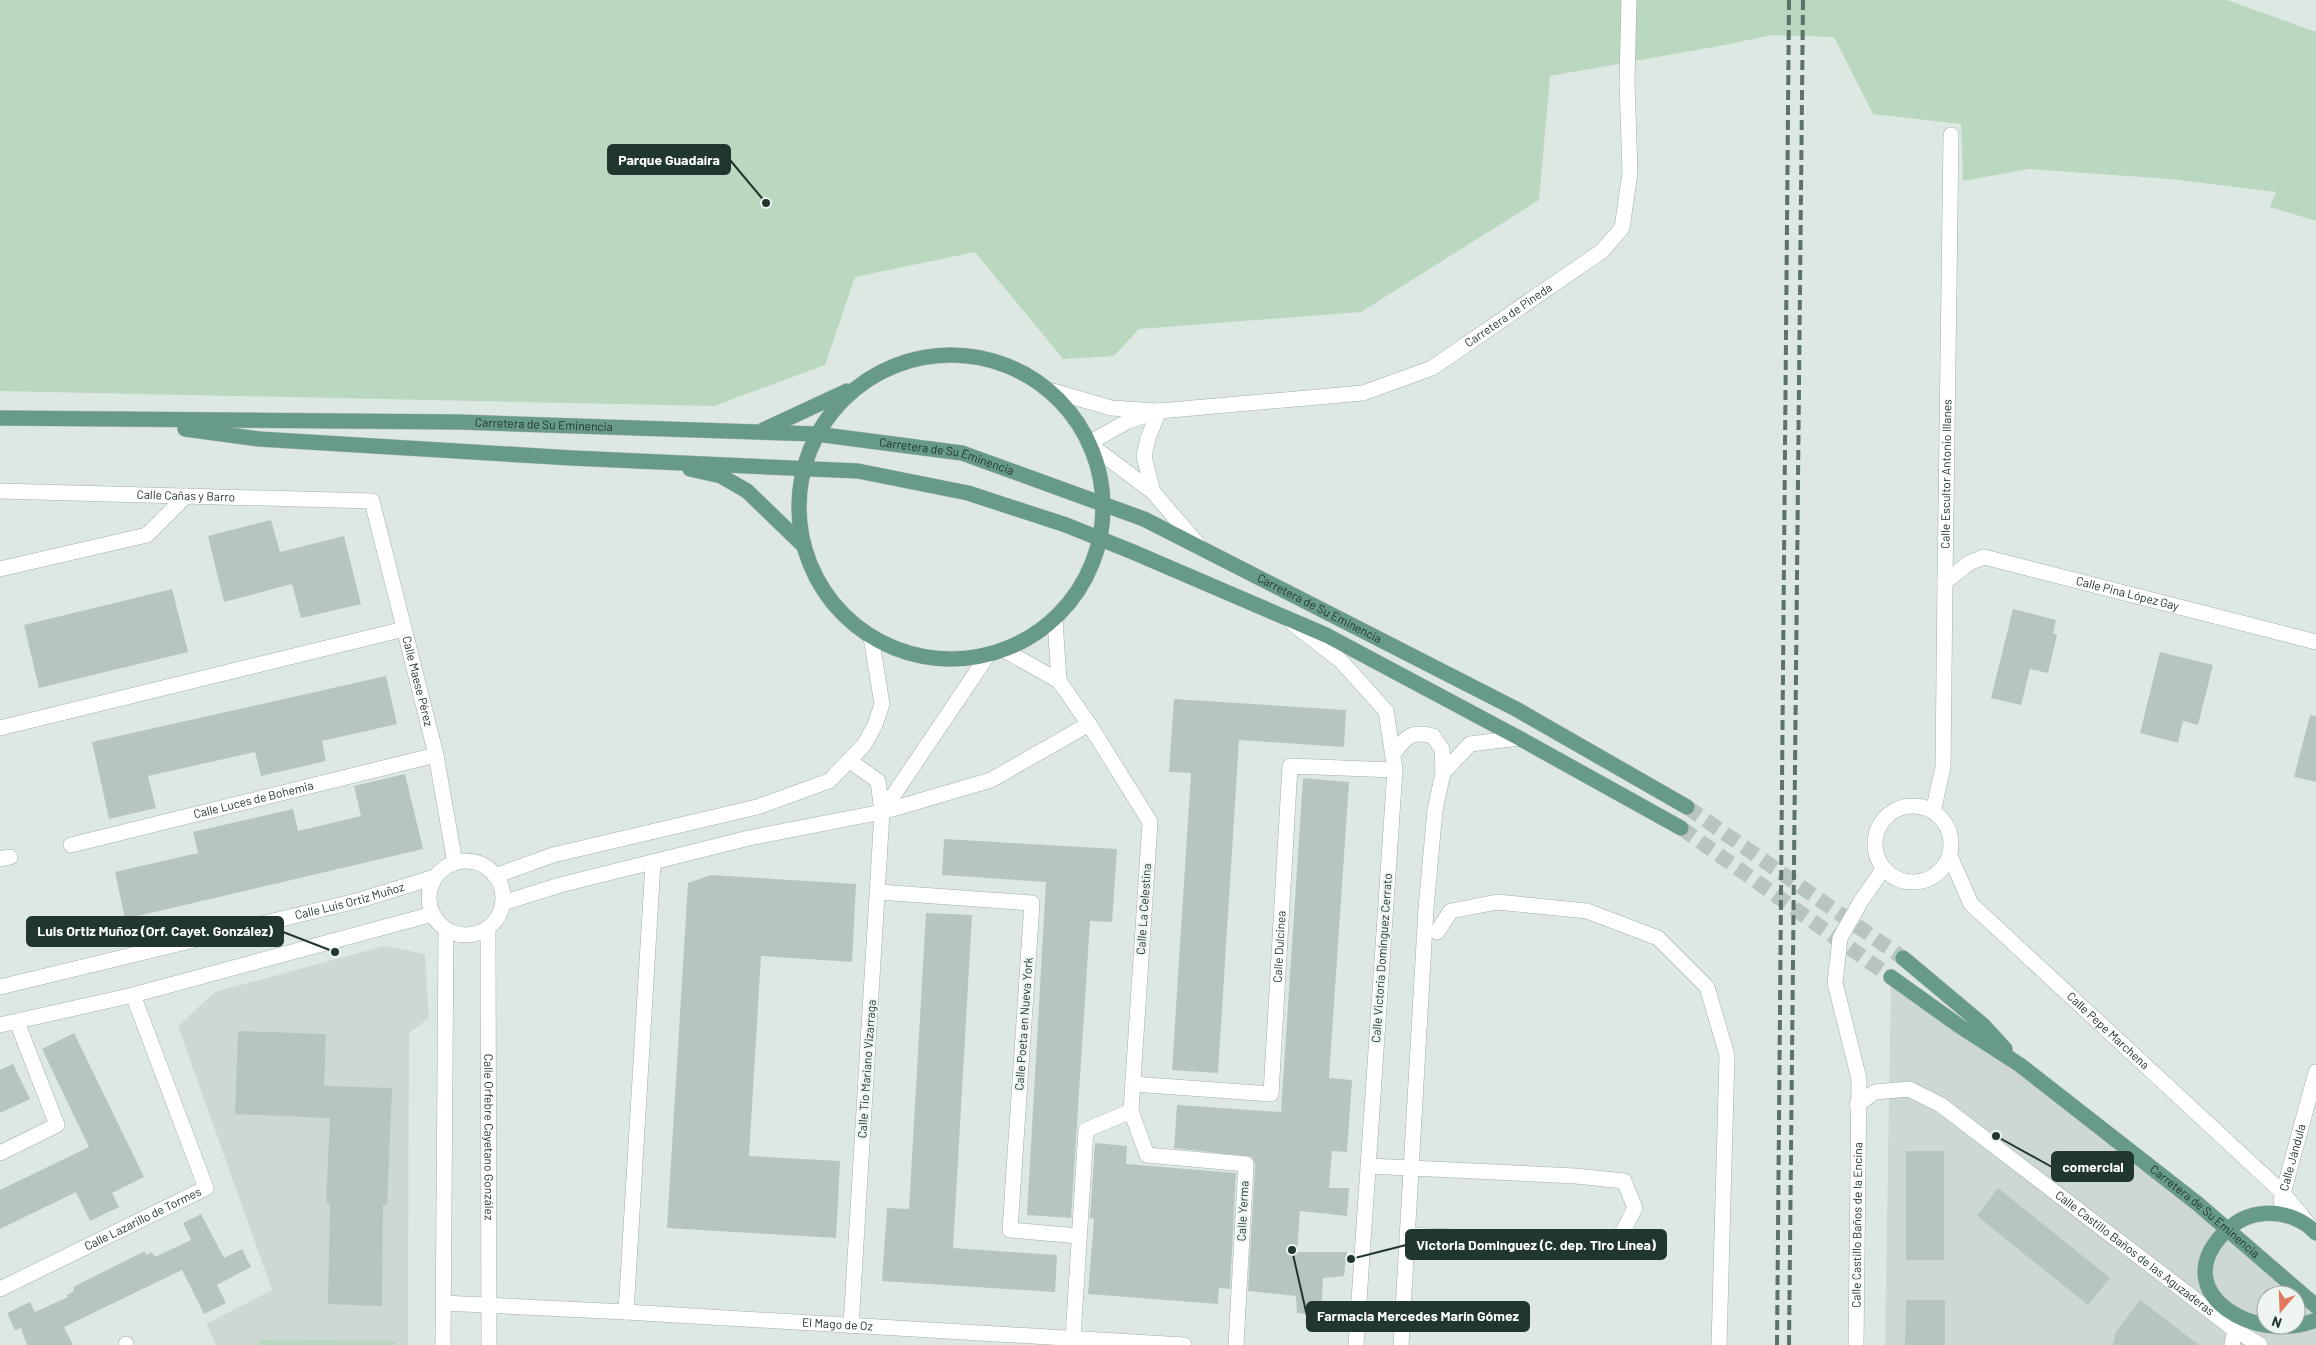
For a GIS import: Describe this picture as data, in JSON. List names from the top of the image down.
{
  "streets": {
    "main road": ["Carretera de Su Eminencia"],
    "street": [
      "Carretera de Pineda",
      "Calle Escultor Antonio Illanes",
      "Calle Cañas y Barro",
      "Calle Pina López Gay",
      "Calle Maese Pérez",
      "Calle Luces de Bohemia",
      "Calle Luis Ortiz Muñoz",
      "Calle La Celestina",
      "Calle Dulcinea",
      "Calle Victoria Domínguez Cerrato",
      "Calle Poeta en Nueva York",
      "Calle Pepe Marchena",
      "Calle Tio Mariano Vizarraga",
      "Calle Orfebre Cayetano González",
      "Calle Jándula",
      "Calle Yerma",
      "Calle Lazarillo de Tormes",
      "Calle Castillo Baños de la Encina",
      "Calle Castillo Baños de las Aguzaderas",
      "El Mago de Oz"
    ]
  },
  "crossings": [
    ["Carretera de Su Eminencia", "Calle Victoria Domínguez Cerrato"],
    ["Calle Escultor Antonio Illanes", "Calle Pina López Gay"],
    ["Calle Escultor Antonio Illanes", "Calle Pepe Marchena"],
    ["Calle Escultor Antonio Illanes", "Calle Castillo Baños de la Encina"],
    ["Calle Cañas y Barro", "Calle Maese Pérez"],
    ["Calle Maese Pérez", "Calle Luces de Bohemia"],
    ["Calle Maese Pérez", "Calle Luis Ortiz Muñoz"],
    ["Calle Maese Pérez", "Calle Orfebre Cayetano González"],
    ["Calle Luis Ortiz Muñoz", "Calle Orfebre Cayetano González"],
    ["Calle La Celestina", "Calle Dulcinea"],
    ["Calle La Celestina", "Calle Yerma"],
    ["Calle Dulcinea", "Calle Victoria Domínguez Cerrato"],
    ["Calle Poeta en Nueva York", "Calle Tio Mariano Vizarraga"],
    ["Calle Pepe Marchena", "Calle Jándula"],
    ["Calle Pepe Marchena", "Calle Castillo Baños de la Encina"],
    ["Calle Tio Mariano Vizarraga", "El Mago de Oz"],
    ["Calle Orfebre Cayetano González", "El Mago de Oz"],
    ["Calle Castillo Baños de la Encina", "Calle Castillo Baños de las Aguzaderas"]
  ],
  "places": [
    "Parque Guadaíra",
    "Luis Ortiz Muñoz (Orf. Cayet. González)",
    "comercial",
    "Farmacia Mercedes Marín Gómez",
    "Victoria Dominguez (C. dep. Tiro Línea)"
  ],
  "north": "bottom"
}
